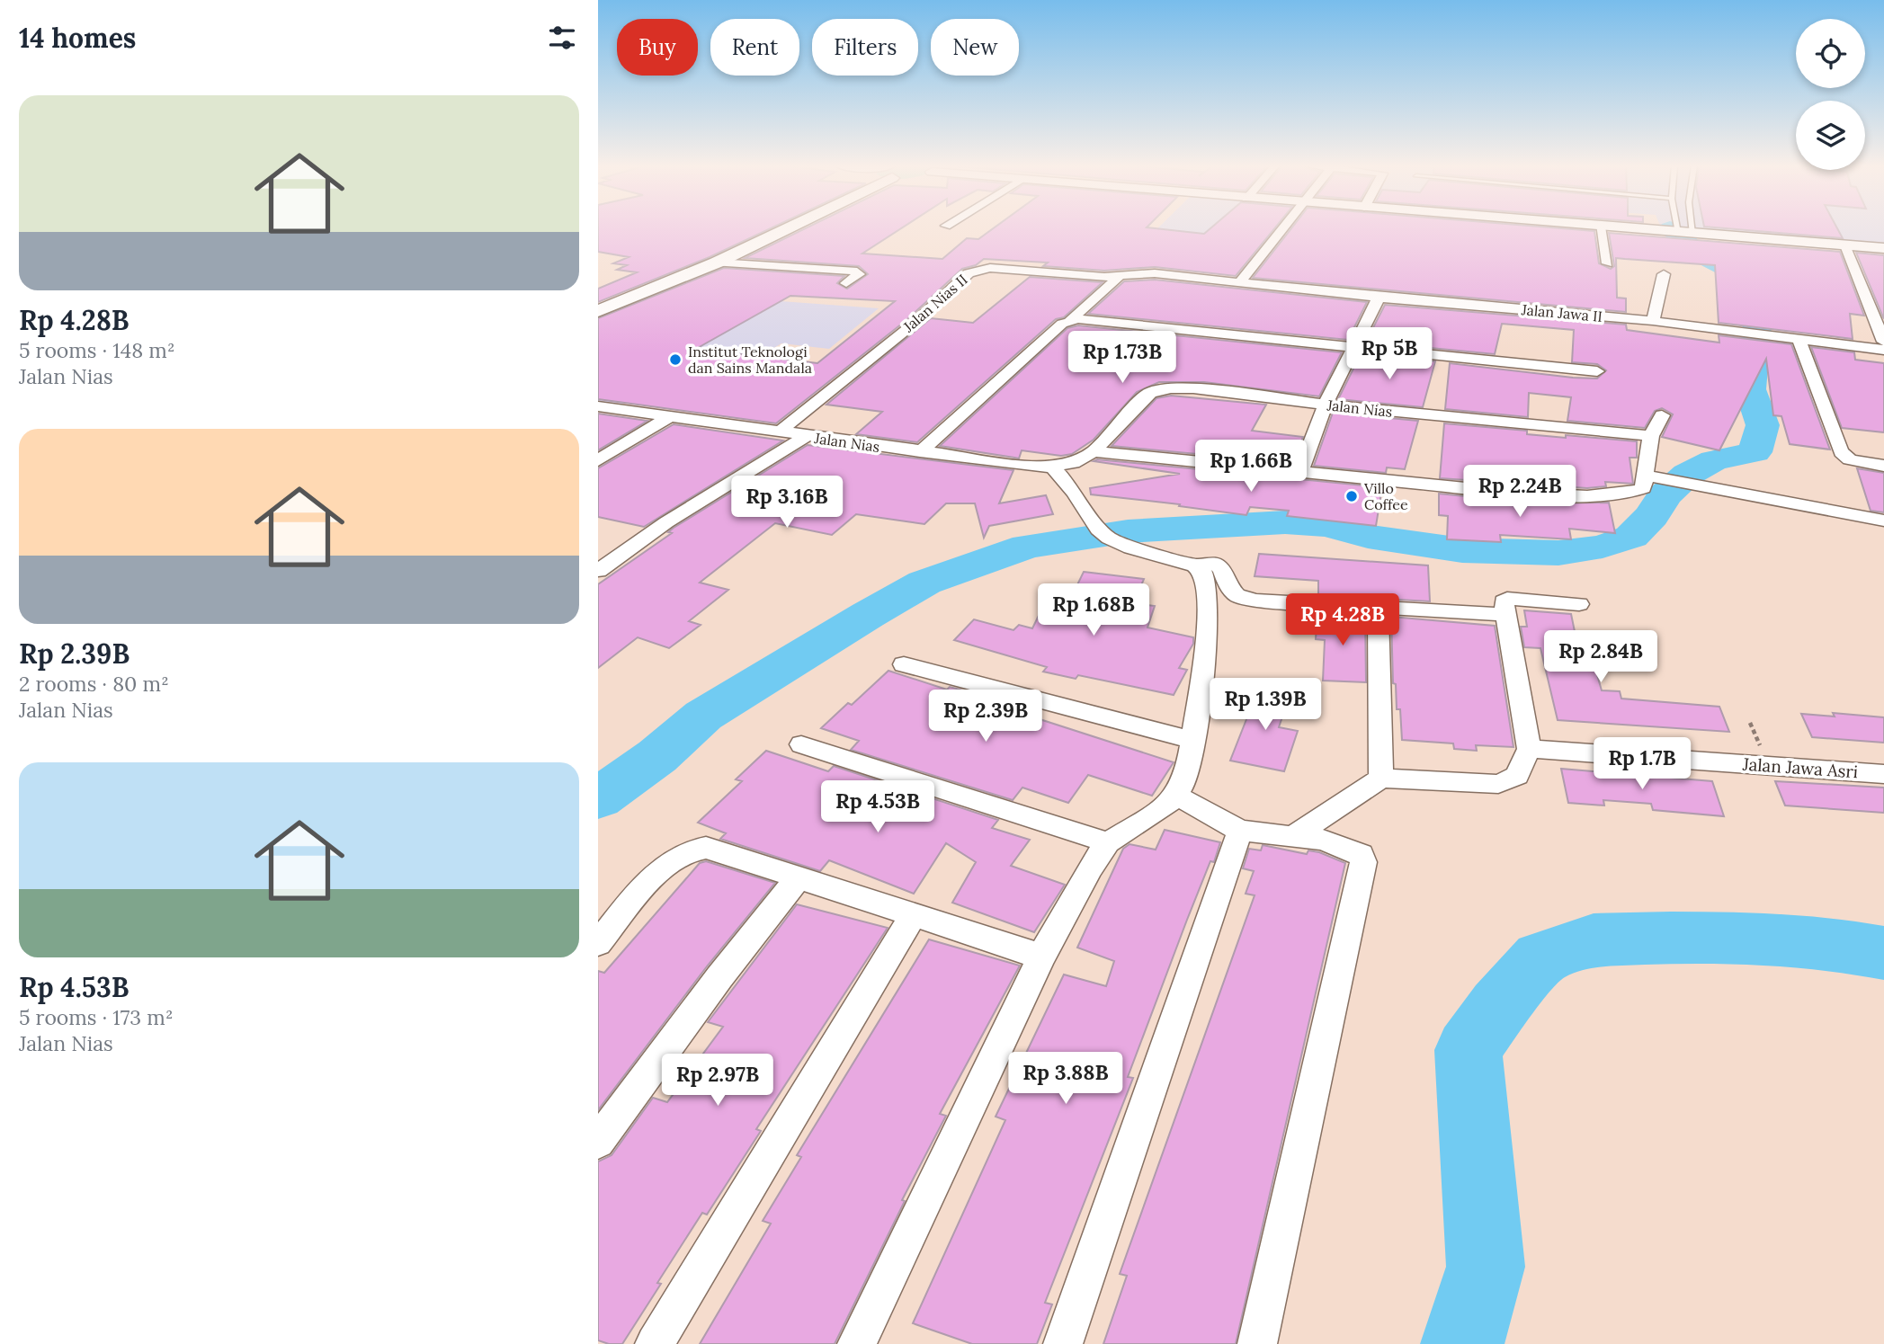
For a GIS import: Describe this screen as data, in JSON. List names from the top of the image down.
{
  "streets": {
    "street": [
      "Jalan Nias II",
      "Jalan Jawa II",
      "Jalan Nias",
      "Jalan Jawa Asri"
    ]
  },
  "crossings": [
    ["Jalan Nias II", "Jalan Jawa II"],
    ["Jalan Nias II", "Jalan Nias"]
  ],
  "places": ["Institut Teknologi dan Sains Mandala", "Villo Coffee"],
  "page": {
    "heading": "14 homes",
    "chip": [
      "Buy",
      "Rent",
      "Filters",
      "New"
    ],
    "list": [
      {
        "name": "Rp 4.28B",
        "note": "5 rooms · 148 m² · Jalan Nias"
      },
      {
        "name": "Rp 2.39B",
        "note": "2 rooms · 80 m² · Jalan Nias"
      },
      {
        "name": "Rp 4.53B",
        "note": "5 rooms · 173 m² · Jalan Nias"
      }
    ],
    "price": [
      "Rp 5B",
      "Rp 1.73B",
      "Rp 1.66B",
      "Rp 2.24B",
      "Rp 3.16B",
      "Rp 1.68B",
      "Rp 4.28B",
      "Rp 2.84B",
      "Rp 1.39B",
      "Rp 2.39B",
      "Rp 1.7B",
      "Rp 4.53B",
      "Rp 3.88B",
      "Rp 2.97B"
    ]
  }
}
